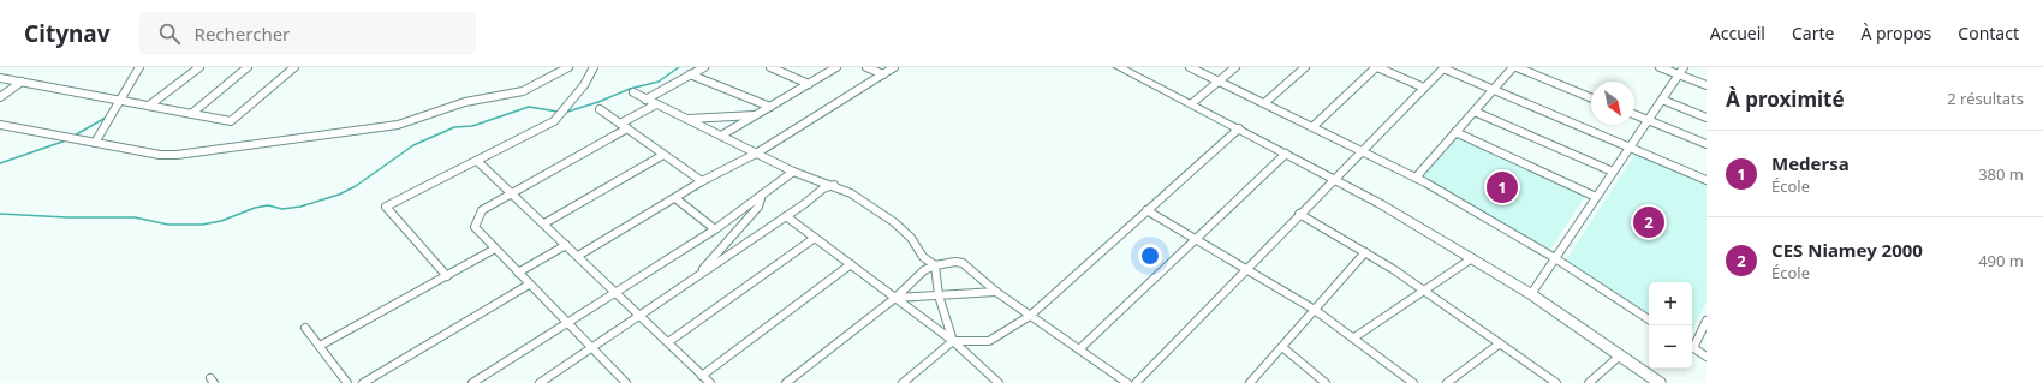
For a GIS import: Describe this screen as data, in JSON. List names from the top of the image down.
{
  "north": "bottom right",
  "page": {
    "header": "Citynav",
    "search": "Rechercher",
    "nav": [
      "Accueil",
      "Carte",
      "À propos",
      "Contact"
    ],
    "heading": ["À proximité", "2 résultats"],
    "list": [
      {
        "mark": "1",
        "name": "Medersa",
        "note": "École",
        "value": "380 m"
      },
      {
        "mark": "2",
        "name": "CES Niamey 2000",
        "note": "École",
        "value": "490 m"
      }
    ],
    "pins": ["1", "2"],
    "map_buttons": ["+", "−"]
  }
}
